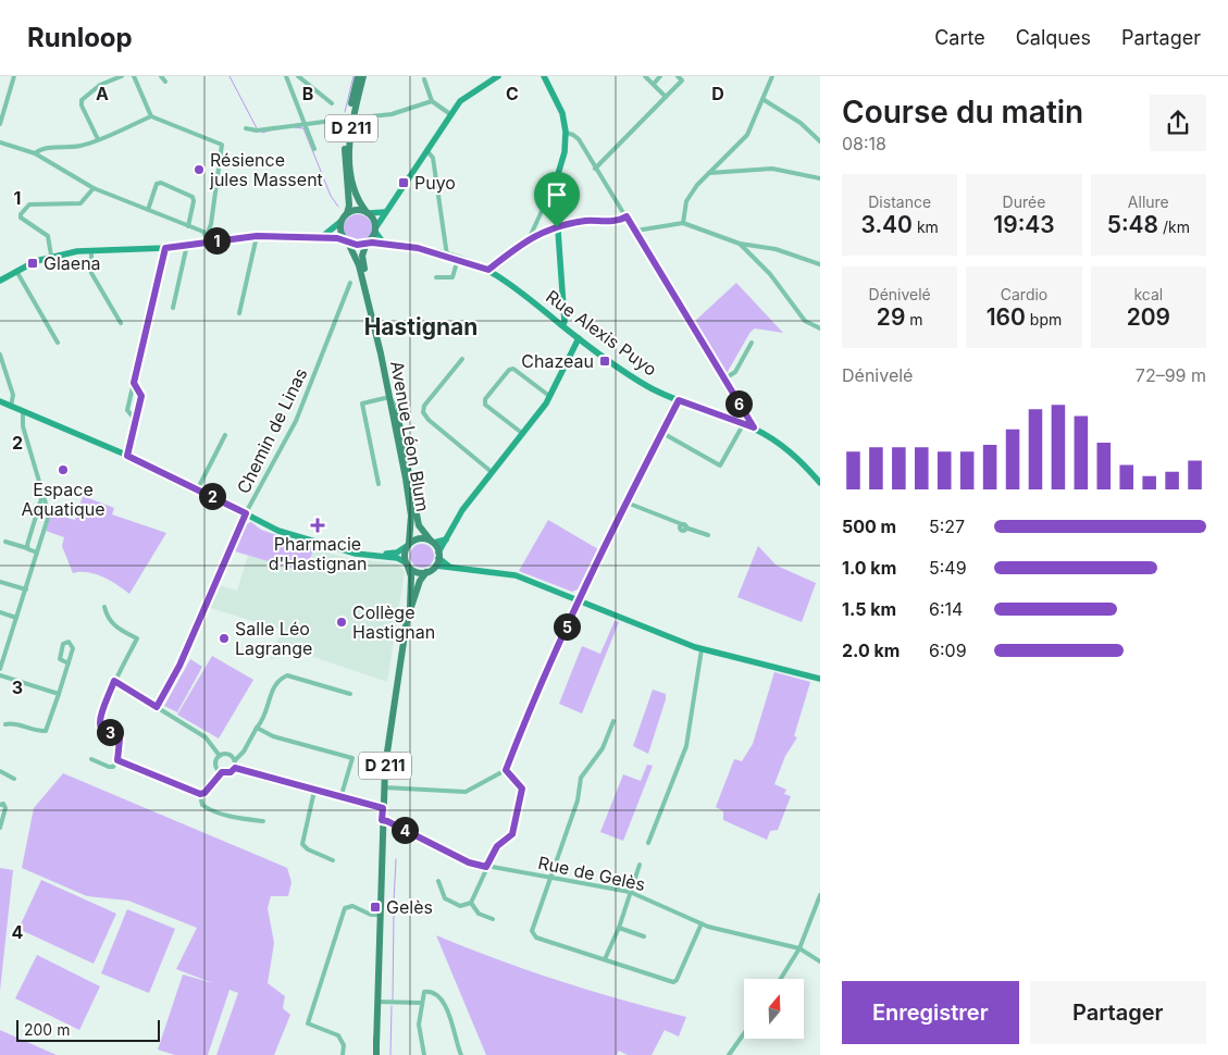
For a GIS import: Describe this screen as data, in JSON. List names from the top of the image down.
{
  "streets": {
    "main road": ["D 211", "Avenue Léon Blum"],
    "street": ["Rue Alexis Puyo", "Chemin de Linas", "Rue de Gelès"]
  },
  "crossings": [
    ["D 211", "Rue Alexis Puyo"],
    ["D 211", "Avenue Léon Blum"],
    ["D 211", "Rue de Gelès"],
    ["Rue Alexis Puyo", "Avenue Léon Blum"]
  ],
  "districts": ["Hastignan"],
  "places": {
    "other": [
      "Résience jules Massent",
      "Espace Aquatique",
      "Collège Hastignan",
      "Salle Léo Lagrange"
    ],
    "transit": [
      "Puyo",
      "Glaena",
      "Chazeau",
      "Gelès"
    ],
    "health": ["Pharmacie d'Hastignan"]
  },
  "scale_bar": "200 m",
  "north": "top",
  "page": {
    "header": "Runloop",
    "nav": ["Carte", "Calques", "Partager"],
    "heading": ["Course du matin", "08:18"],
    "stats": [
      ["Distance", "3.40 km"],
      ["Durée", "19:43"],
      ["Allure", "5:48 /km"],
      ["Dénivelé", "29 m"],
      ["Cardio", "160 bpm"],
      ["kcal", "209"]
    ],
    "pins": [
      "1",
      "6",
      "2",
      "5",
      "3",
      "4"
    ],
    "chart": ["Dénivelé", "72–99 m"],
    "list": [
      {
        "name": "500 m",
        "note": "5:27"
      },
      {
        "name": "1.0 km",
        "note": "5:49"
      },
      {
        "name": "1.5 km",
        "note": "6:14"
      },
      {
        "name": "2.0 km",
        "note": "6:09"
      }
    ],
    "buttons": ["Enregistrer", "Partager"],
    "scale": "200 m"
  },
  "grid": {
    "columns": [
      "A",
      "B",
      "C",
      "D"
    ],
    "rows": [
      "1",
      "2",
      "3",
      "4"
    ]
  }
}
